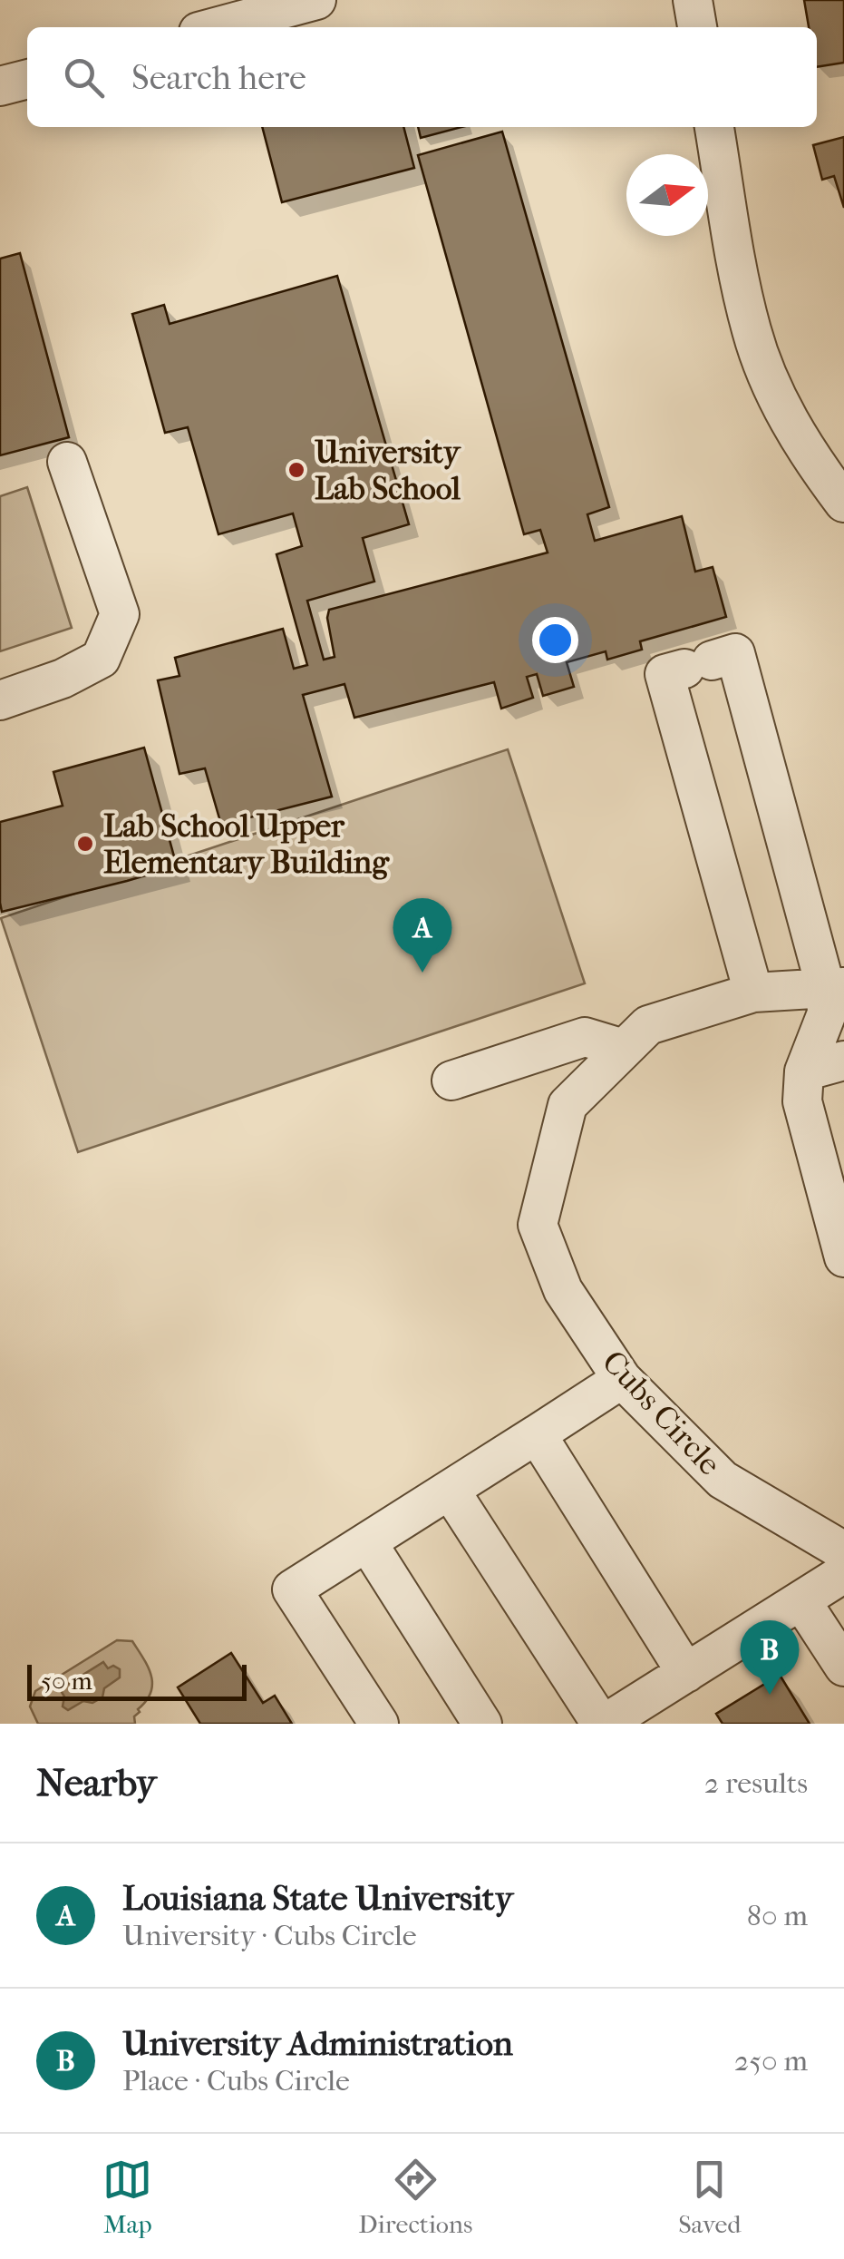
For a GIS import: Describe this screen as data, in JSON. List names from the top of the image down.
{
  "streets": {
    "street": ["Cubs Circle"]
  },
  "places": ["University Lab School", "Lab School Upper Elementary Building"],
  "scale_bar": "50 m",
  "north": "right",
  "page": {
    "search": "Search here",
    "pins": ["A", "B"],
    "scale": "50 m",
    "heading": ["Nearby", "2 results"],
    "list": [
      {
        "mark": "A",
        "name": "Louisiana State University",
        "note": "University · Cubs Circle",
        "value": "80 m"
      },
      {
        "mark": "B",
        "name": "University Administration",
        "note": "Place · Cubs Circle",
        "value": "250 m"
      }
    ],
    "nav": ["Map", "Directions", "Saved"]
  }
}
